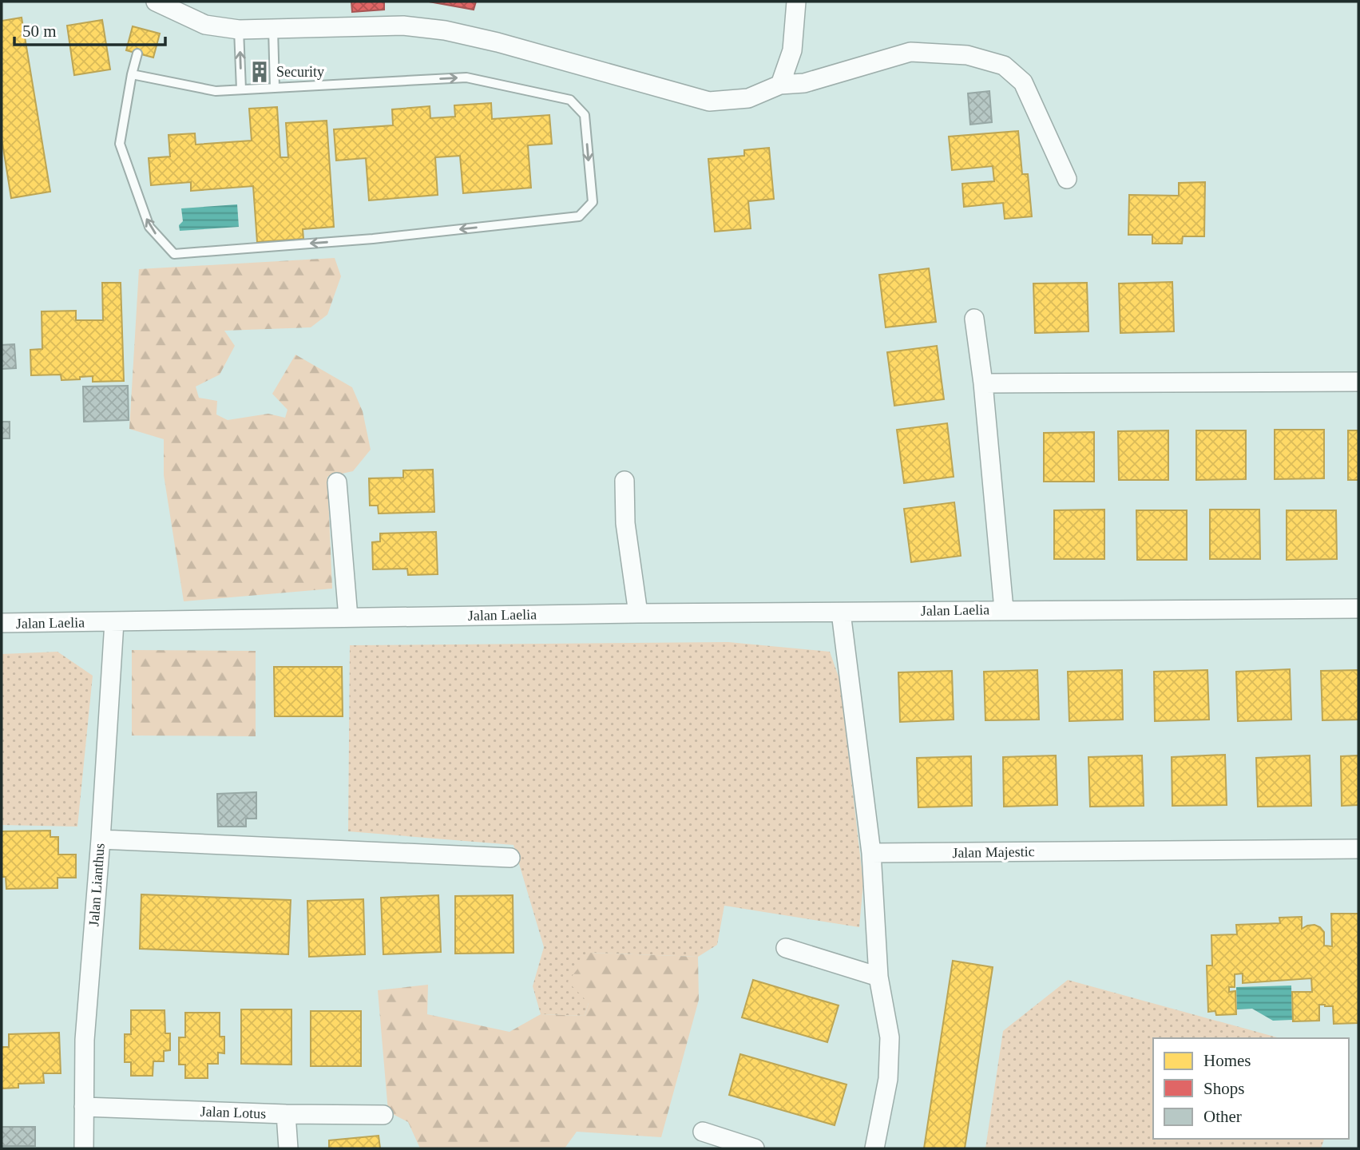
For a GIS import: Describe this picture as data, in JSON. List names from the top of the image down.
{
  "streets": {
    "street": [
      "Jalan Laelia",
      "Jalan Majestic",
      "Jalan Lianthus",
      "Jalan Lotus"
    ]
  },
  "crossings": [
    ["Jalan Laelia", "Jalan Lianthus"],
    ["Jalan Lianthus", "Jalan Lotus"]
  ],
  "places": {
    "building": ["Security"]
  },
  "legend": ["Homes", "Shops", "Other"],
  "scale_bar": "50 m"
}
